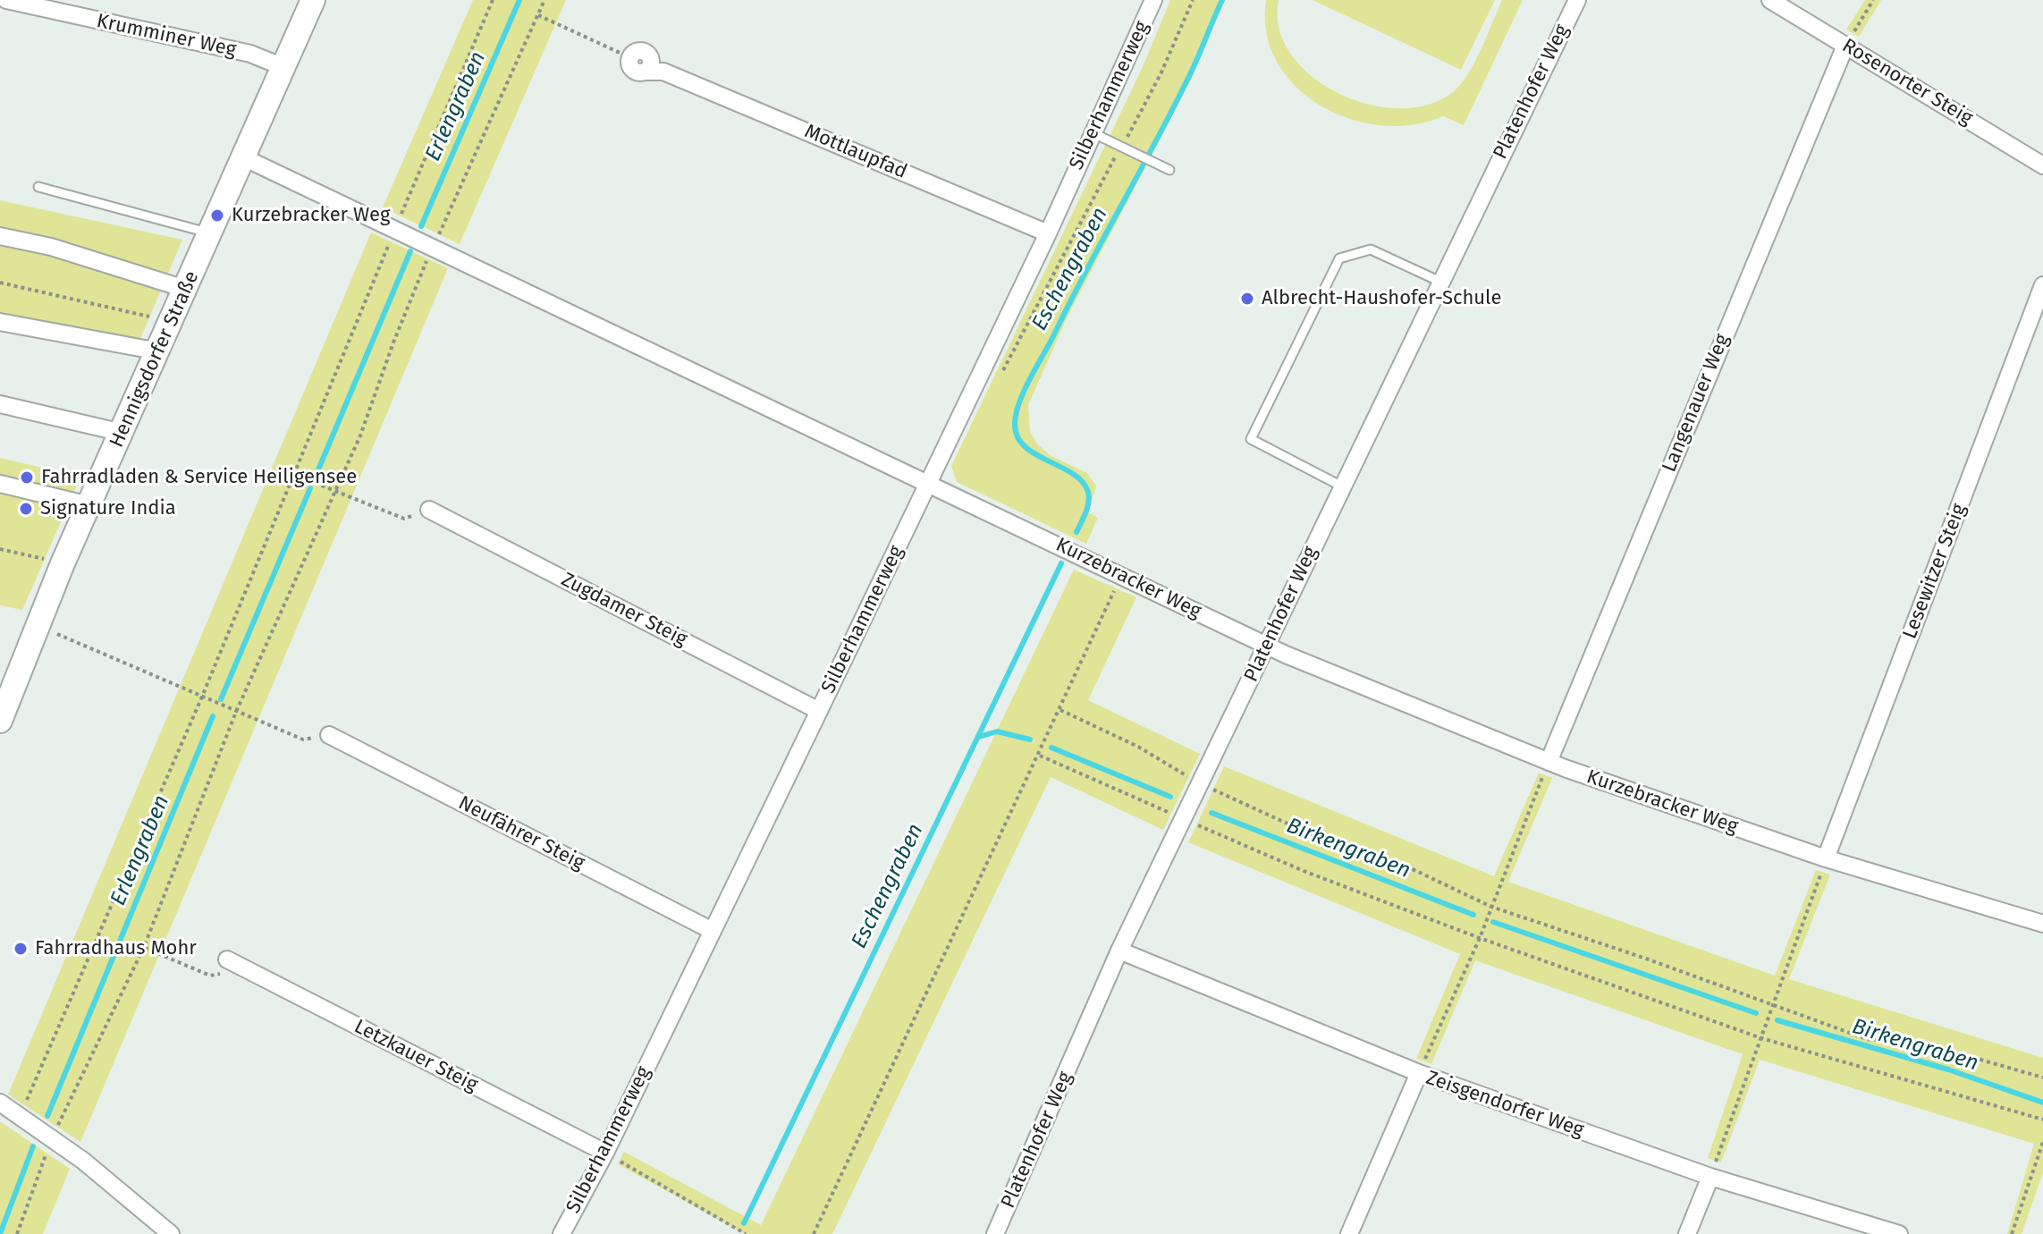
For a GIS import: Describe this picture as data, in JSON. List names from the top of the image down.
{
  "streets": {
    "main road": ["Hennigsdorfer Straße"],
    "street": [
      "Krumminer Weg",
      "Rosenorter Steig",
      "Platenhofer Weg",
      "Silberhammerweg",
      "Mottlaupfad",
      "Langenauer Weg",
      "Lesewitzer Steig",
      "Kurzebracker Weg",
      "Zugdamer Steig",
      "Neufährer Steig",
      "Letzkauer Steig",
      "Zeisgendorfer Weg"
    ]
  },
  "crossings": [
    ["Krumminer Weg", "Hennigsdorfer Straße"],
    ["Rosenorter Steig", "Langenauer Weg"],
    ["Platenhofer Weg", "Kurzebracker Weg"],
    ["Platenhofer Weg", "Zeisgendorfer Weg"],
    ["Silberhammerweg", "Mottlaupfad"],
    ["Silberhammerweg", "Kurzebracker Weg"],
    ["Silberhammerweg", "Zugdamer Steig"],
    ["Silberhammerweg", "Neufährer Steig"],
    ["Silberhammerweg", "Letzkauer Steig"],
    ["Hennigsdorfer Straße", "Kurzebracker Weg"],
    ["Langenauer Weg", "Kurzebracker Weg"],
    ["Lesewitzer Steig", "Kurzebracker Weg"]
  ],
  "water": ["Erlengraben", "Eschengraben", "Birkengraben"],
  "places": [
    "Kurzebracker Weg",
    "Albrecht-Haushofer-Schule",
    "Fahrradladen & Service Heiligensee",
    "Signature India",
    "Fahrradhaus Mohr"
  ]
}
